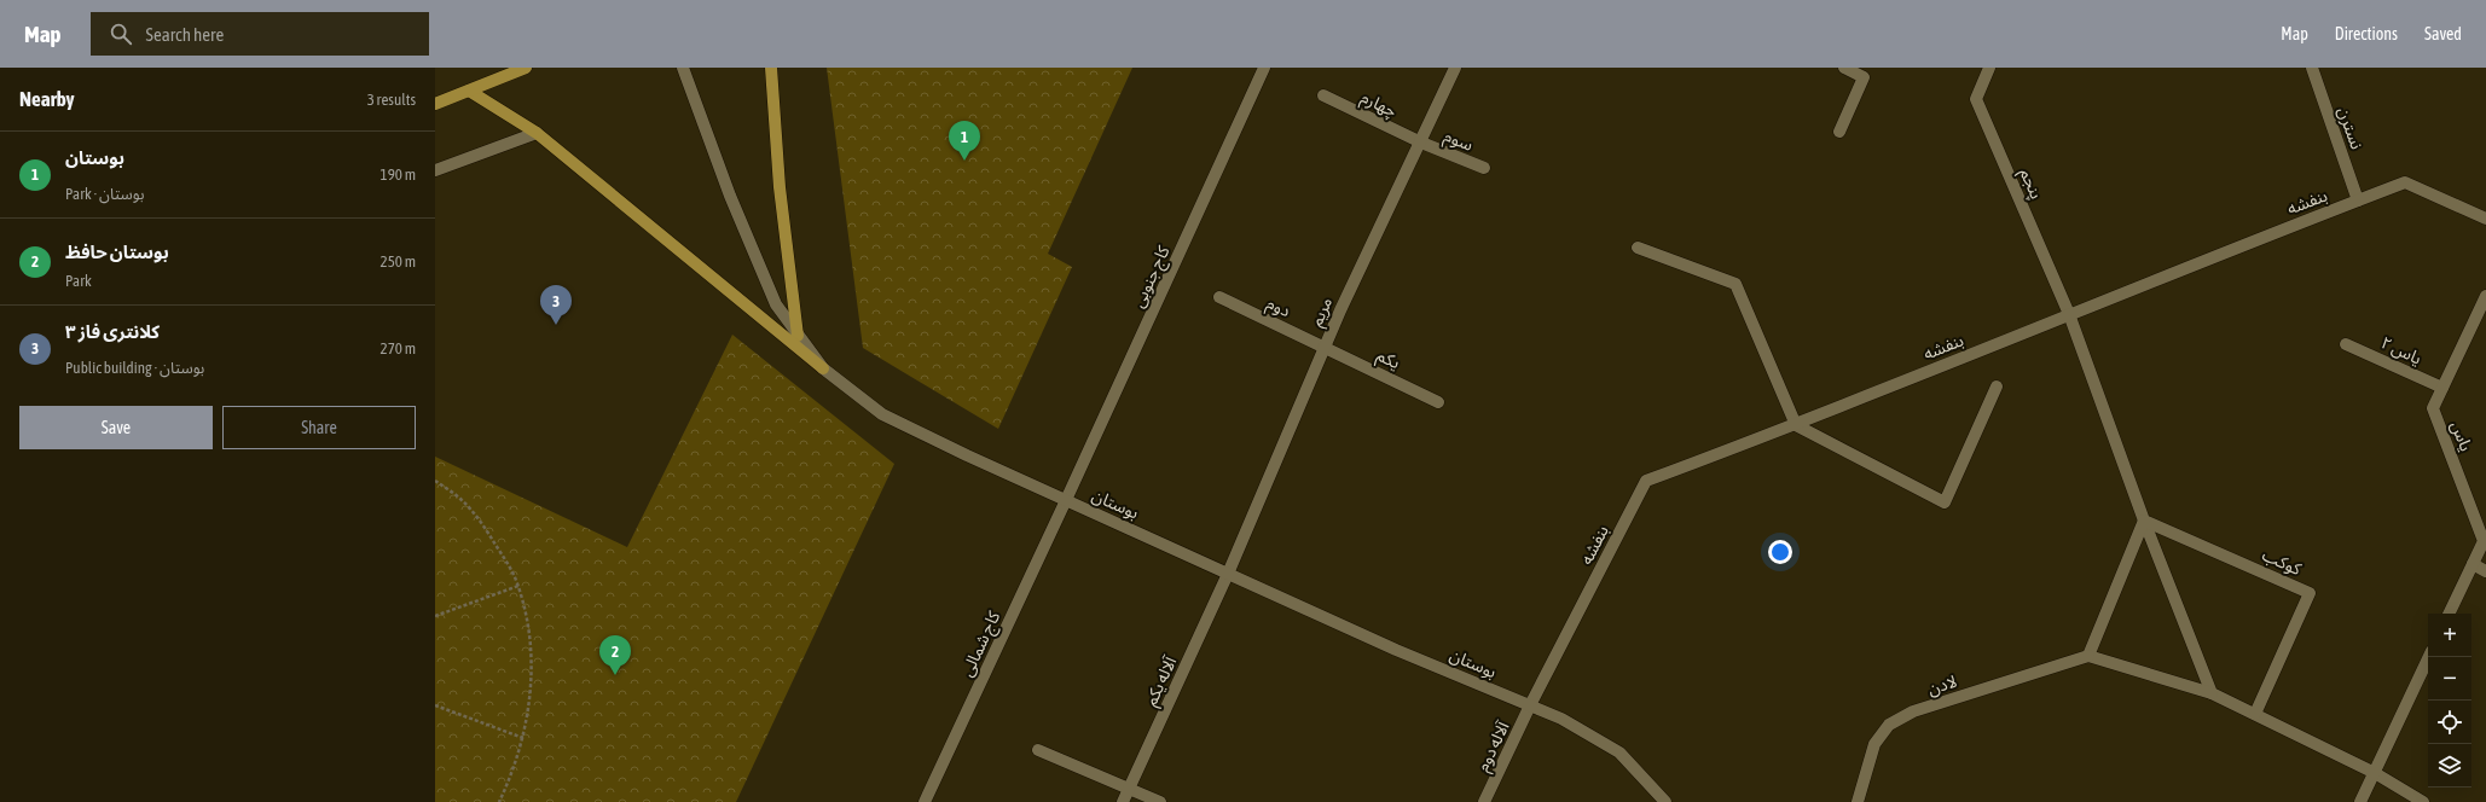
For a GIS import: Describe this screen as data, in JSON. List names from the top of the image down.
{
  "streets": {
    "street": [
      "چهارم",
      "نسترن",
      "سوم",
      "پنجم",
      "بنفشه",
      "کاج جنوبی",
      "دوم",
      "مریم",
      "یاس ۲",
      "یکم",
      "یاس",
      "بوستان",
      "کوکب",
      "کاج شمالی",
      "آلاله یکم",
      "لادن",
      "آلاله دوم"
    ]
  },
  "crossings": [
    ["چهارم", "سوم"],
    ["چهارم", "مریم"],
    ["نسترن", "بنفشه"],
    ["سوم", "مریم"],
    ["پنجم", "بنفشه"],
    ["بنفشه", "بوستان"],
    ["بنفشه", "آلاله دوم"],
    ["کاج جنوبی", "بوستان"],
    ["کاج جنوبی", "کاج شمالی"],
    ["دوم", "مریم"],
    ["دوم", "یکم"],
    ["مریم", "یکم"],
    ["مریم", "بوستان"],
    ["مریم", "آلاله یکم"],
    ["یاس ۲", "یاس"],
    ["بوستان", "کاج شمالی"],
    ["بوستان", "آلاله یکم"],
    ["بوستان", "آلاله دوم"]
  ],
  "page": {
    "header": "Map",
    "search": "Search here",
    "nav": ["Map", "Directions", "Saved"],
    "heading": ["Nearby", "3 results"],
    "pins": ["1", "3", "2"],
    "list": [
      {
        "mark": "1",
        "name": "بوستان",
        "note": "Park · بوستان",
        "value": "190 m"
      },
      {
        "mark": "2",
        "name": "بوستان حافظ",
        "note": "Park",
        "value": "250 m"
      },
      {
        "mark": "3",
        "name": "کلانتری فاز ۳",
        "note": "Public building · بوستان",
        "value": "270 m"
      }
    ],
    "buttons": ["Save", "Share"],
    "map_buttons": ["+", "−"]
  }
}
